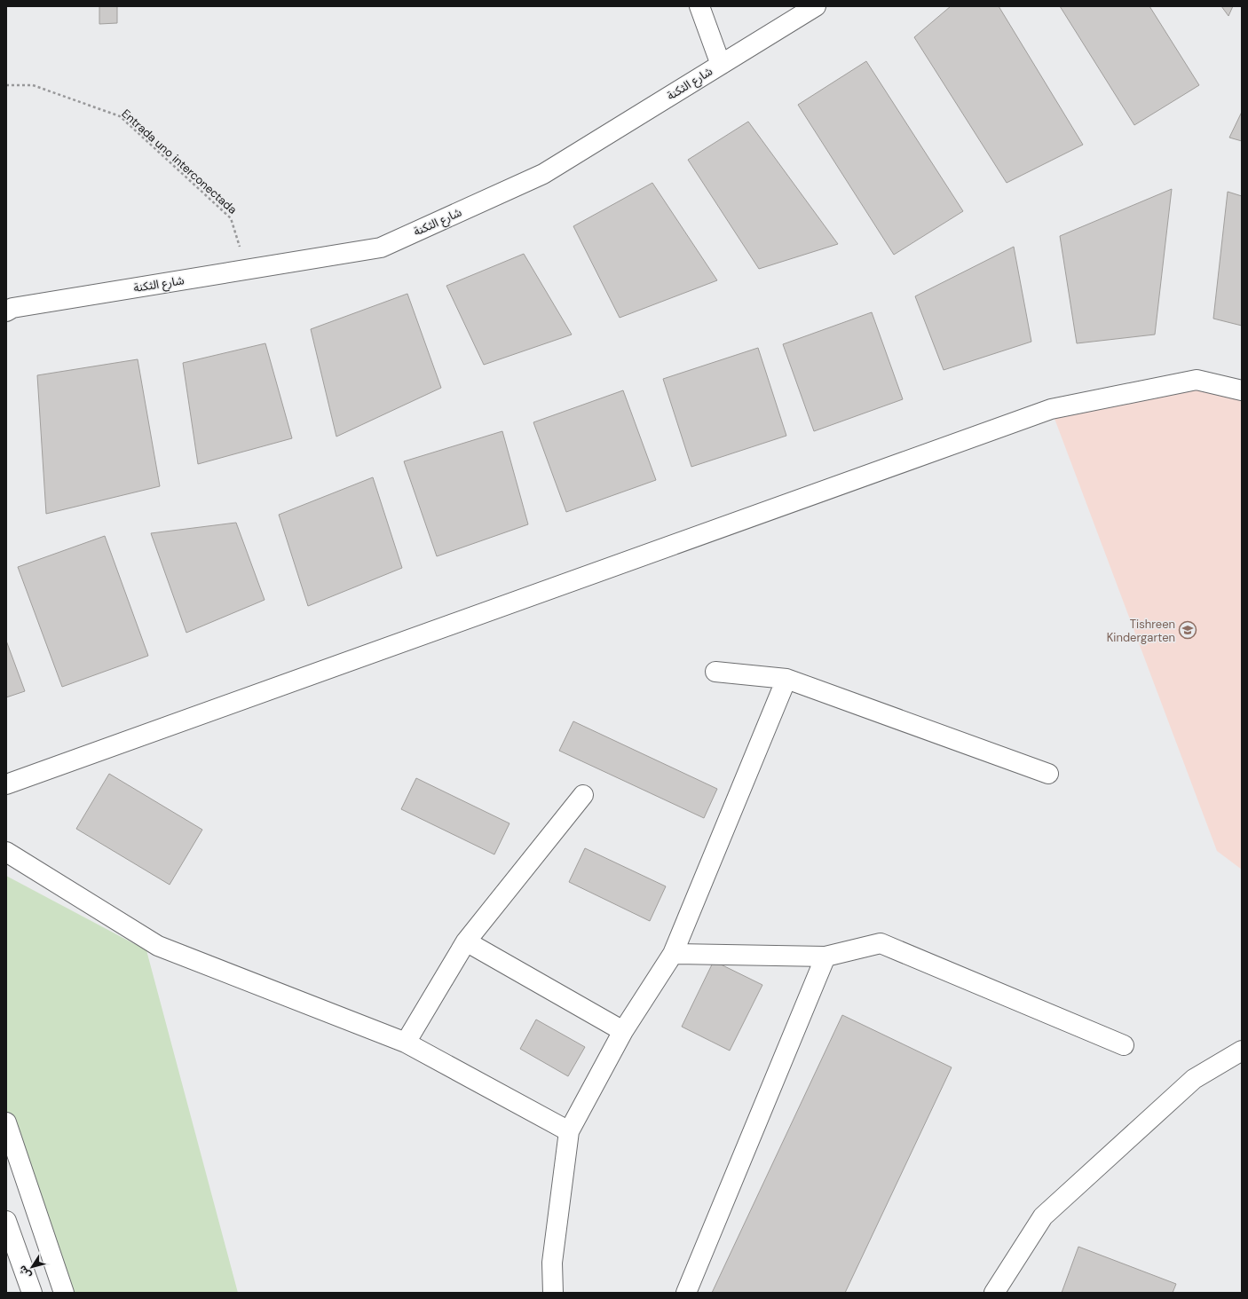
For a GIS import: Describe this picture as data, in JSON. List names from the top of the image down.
{
  "streets": {
    "street": ["شارع الثكنة"],
    "path": ["Entrada uno interconectada"]
  },
  "crossings": [
    ["شارع الثكنة", "Entrada uno interconectada"]
  ],
  "places": {
    "school or university": ["Tishreen Kindergarten"]
  },
  "north": "bottom left"
}
